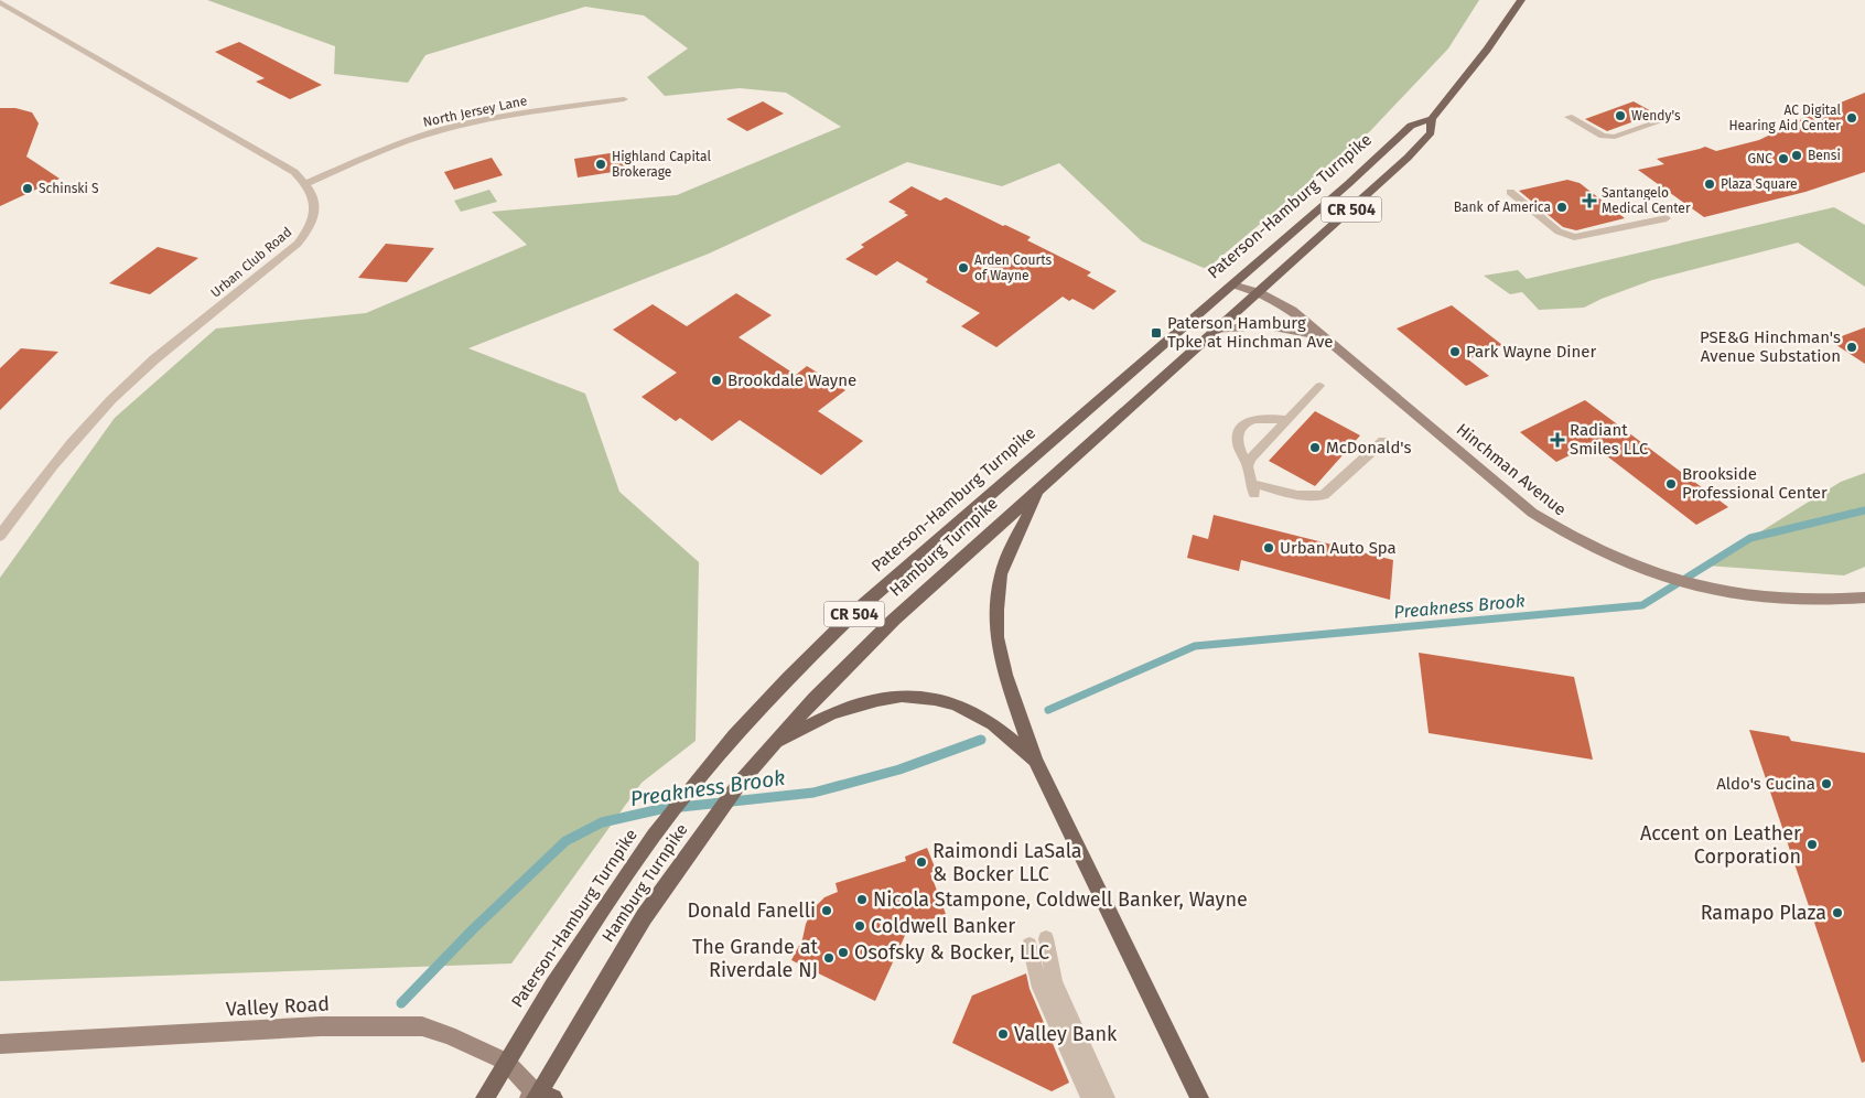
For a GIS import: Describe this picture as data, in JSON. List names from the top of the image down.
{
  "streets": {
    "main road": ["Paterson-Hamburg Turnpike", "CR 504", "Hamburg Turnpike"],
    "street": [
      "North Jersey Lane",
      "Urban Club Road",
      "Hinchman Avenue",
      "Valley Road"
    ]
  },
  "crossings": [
    ["North Jersey Lane", "Urban Club Road"],
    ["Paterson-Hamburg Turnpike", "Hinchman Avenue"],
    ["Paterson-Hamburg Turnpike", "Hamburg Turnpike"],
    ["Paterson-Hamburg Turnpike", "Valley Road"],
    ["Hinchman Avenue", "Hamburg Turnpike"],
    ["Hamburg Turnpike", "Valley Road"]
  ],
  "water": ["Preakness Brook"],
  "places": {
    "other": [
      "Wendy's",
      "AC Digital Hearing Aid Center",
      "Bensi",
      "GNC",
      "Highland Capital Brokerage",
      "Plaza Square",
      "Schinski S",
      "Bank of America",
      "Arden Courts of Wayne",
      "PSE&G Hinchman's Avenue Substation",
      "Park Wayne Diner",
      "Brookdale Wayne",
      "McDonald's",
      "Brookside Professional Center",
      "Urban Auto Spa",
      "Aldo's Cucina",
      "Accent on Leather Corporation",
      "Raimondi LaSala & Bocker LLC",
      "Nicola Stampone, Coldwell Banker, Wayne",
      "Donald Fanelli",
      "Ramapo Plaza",
      "Coldwell Banker",
      "Osofsky & Bocker, LLC",
      "The Grande at Riverdale NJ",
      "Valley Bank"
    ],
    "health": ["Santangelo Medical Center", "Radiant Smiles LLC"],
    "transit": ["Paterson Hamburg Tpke at Hinchman Ave"]
  }
}
